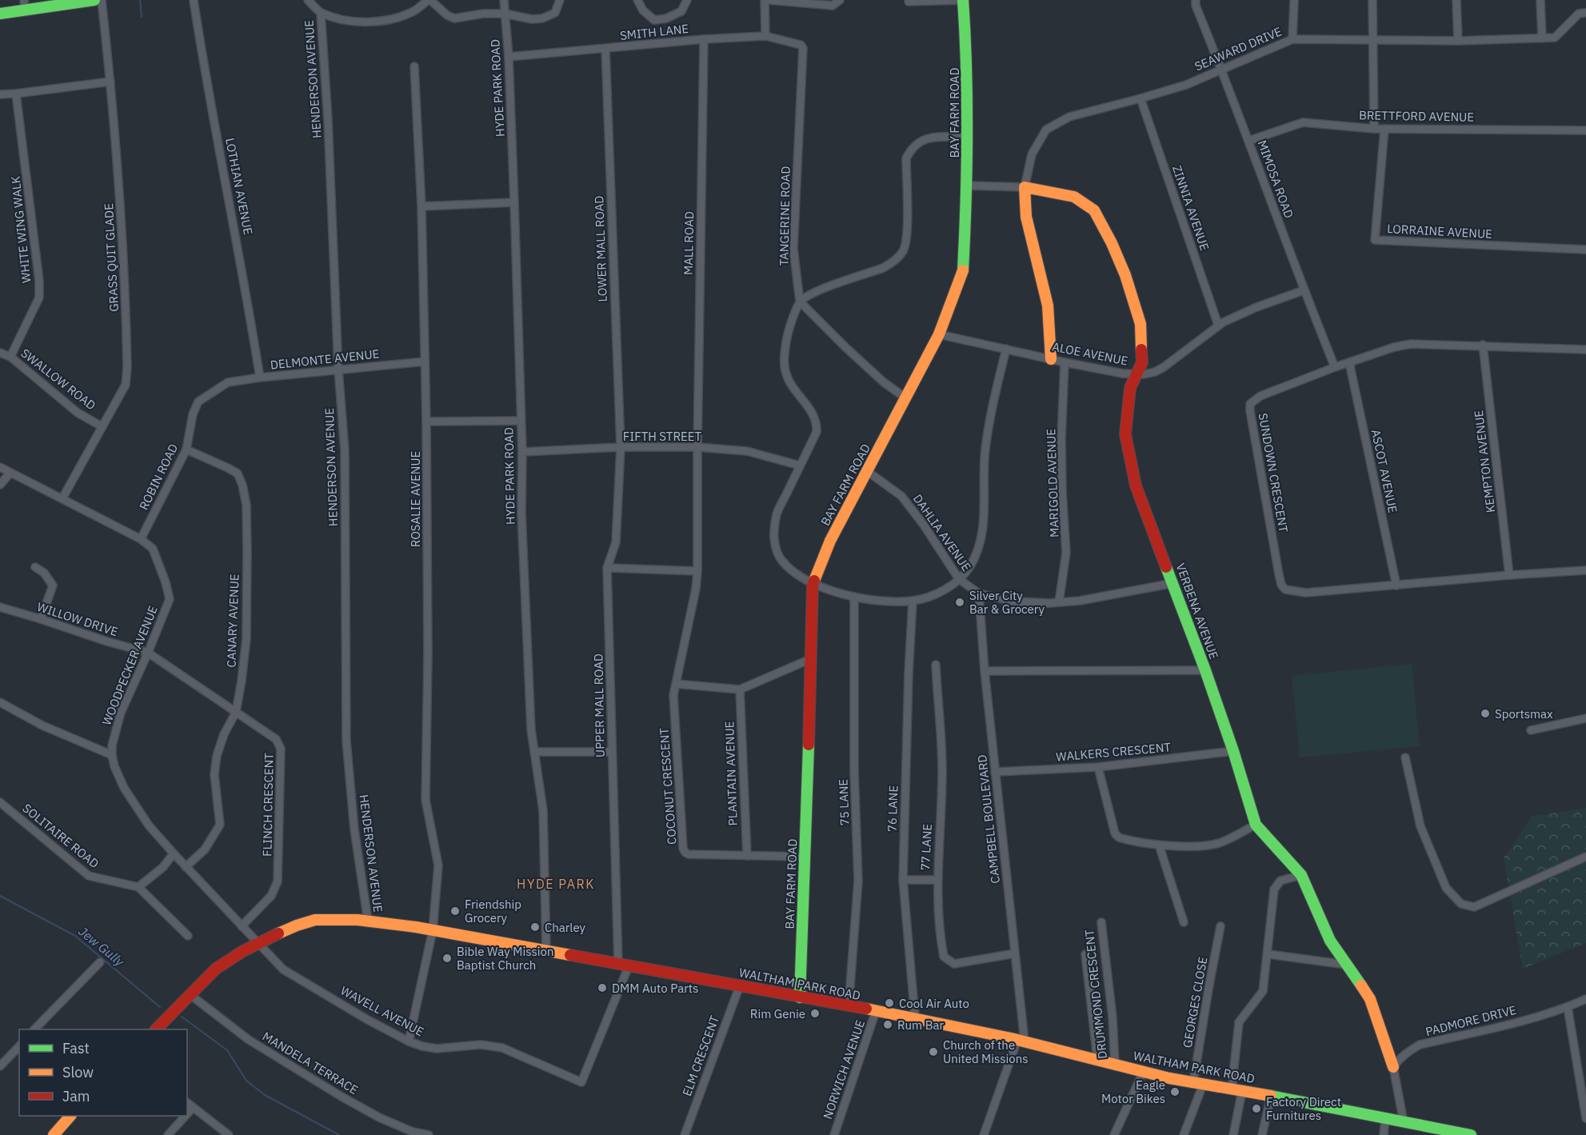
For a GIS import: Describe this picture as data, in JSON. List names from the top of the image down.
{
  "streets": {
    "street": [
      "SMITH LANE",
      "SEAWARD DRIVE",
      "HENDERSON AVENUE",
      "HYDE PARK ROAD",
      "BAY FARM ROAD",
      "BRETTFORD AVENUE",
      "MIMOSA ROAD",
      "LOTHIAN AVENUE",
      "ZINNIA AVENUE",
      "TANGERINE ROAD",
      "WHITE WING WALK",
      "LORRAINE AVENUE",
      "MALL ROAD",
      "LOWER MALL ROAD",
      "GRASS QUIT GLADE",
      "ALOE AVENUE",
      "DELMONTE AVENUE",
      "SWALLOW ROAD",
      "FIFTH STREET",
      "KEMPTON AVENUE",
      "ASCOT AVENUE",
      "SUNDOWN CRESCENT",
      "ROBIN ROAD",
      "MARIGOLD AVENUE",
      "ROSALIE AVENUE",
      "DAHLIA AVENUE",
      "VERBENA AVENUE",
      "WILLOW DRIVE",
      "CANARY AVENUE",
      "WOODPECKER AVENUE",
      "UPPER MALL ROAD",
      "WALKERS CRESCENT",
      "PLANTAIN AVENUE",
      "COCONUT CRESCENT",
      "75 LANE",
      "FLINCH CRESCENT",
      "76 LANE",
      "CAMPBELL BOULEVARD",
      "SOLITAIRE ROAD",
      "77 LANE",
      "WALTHAM PARK ROAD",
      "DRUMMOND CRESCENT",
      "GEORGES CLOSE",
      "WAVELL AVENUE",
      "PADMORE DRIVE",
      "ELM CRESCENT",
      "MANDELA TERRACE",
      "NORWICH AVENUE"
    ]
  },
  "crossings": [
    ["SMITH LANE", "HYDE PARK ROAD"],
    ["SMITH LANE", "TANGERINE ROAD"],
    ["SMITH LANE", "MALL ROAD"],
    ["SMITH LANE", "LOWER MALL ROAD"],
    ["SEAWARD DRIVE", "MIMOSA ROAD"],
    ["SEAWARD DRIVE", "ZINNIA AVENUE"],
    ["SEAWARD DRIVE", "VERBENA AVENUE"],
    ["HENDERSON AVENUE", "DELMONTE AVENUE"],
    ["HENDERSON AVENUE", "WALTHAM PARK ROAD"],
    ["HYDE PARK ROAD", "FIFTH STREET"],
    ["HYDE PARK ROAD", "WALTHAM PARK ROAD"],
    ["BAY FARM ROAD", "ALOE AVENUE"],
    ["BAY FARM ROAD", "DAHLIA AVENUE"],
    ["BAY FARM ROAD", "COCONUT CRESCENT"],
    ["BAY FARM ROAD", "WALTHAM PARK ROAD"],
    ["BRETTFORD AVENUE", "MIMOSA ROAD"],
    ["BRETTFORD AVENUE", "LORRAINE AVENUE"],
    ["MIMOSA ROAD", "ALOE AVENUE"],
    ["MIMOSA ROAD", "SUNDOWN CRESCENT"],
    ["LOTHIAN AVENUE", "DELMONTE AVENUE"],
    ["ZINNIA AVENUE", "ALOE AVENUE"],
    ["WHITE WING WALK", "SWALLOW ROAD"],
    ["MALL ROAD", "FIFTH STREET"],
    ["MALL ROAD", "COCONUT CRESCENT"],
    ["LOWER MALL ROAD", "FIFTH STREET"],
    ["LOWER MALL ROAD", "UPPER MALL ROAD"],
    ["GRASS QUIT GLADE", "SWALLOW ROAD"],
    ["GRASS QUIT GLADE", "WOODPECKER AVENUE"],
    ["ALOE AVENUE", "MARIGOLD AVENUE"],
    ["ALOE AVENUE", "VERBENA AVENUE"],
    ["DELMONTE AVENUE", "ROBIN ROAD"],
    ["DELMONTE AVENUE", "ROSALIE AVENUE"],
    ["FIFTH STREET", "UPPER MALL ROAD"],
    ["FIFTH STREET", "COCONUT CRESCENT"],
    ["KEMPTON AVENUE", "SUNDOWN CRESCENT"],
    ["ASCOT AVENUE", "SUNDOWN CRESCENT"],
    ["ROBIN ROAD", "CANARY AVENUE"],
    ["ROBIN ROAD", "WOODPECKER AVENUE"],
    ["MARIGOLD AVENUE", "DAHLIA AVENUE"],
    ["ROSALIE AVENUE", "WALTHAM PARK ROAD"],
    ["ROSALIE AVENUE", "WAVELL AVENUE"],
    ["DAHLIA AVENUE", "VERBENA AVENUE"],
    ["DAHLIA AVENUE", "CAMPBELL BOULEVARD"],
    ["VERBENA AVENUE", "WALKERS CRESCENT"],
    ["VERBENA AVENUE", "PADMORE DRIVE"],
    ["WILLOW DRIVE", "WOODPECKER AVENUE"],
    ["WILLOW DRIVE", "FLINCH CRESCENT"],
    ["CANARY AVENUE", "WOODPECKER AVENUE"],
    ["CANARY AVENUE", "FLINCH CRESCENT"],
    ["WOODPECKER AVENUE", "FLINCH CRESCENT"],
    ["WOODPECKER AVENUE", "WALTHAM PARK ROAD"],
    ["WOODPECKER AVENUE", "WAVELL AVENUE"],
    ["UPPER MALL ROAD", "WALTHAM PARK ROAD"],
    ["UPPER MALL ROAD", "WAVELL AVENUE"],
    ["WALKERS CRESCENT", "CAMPBELL BOULEVARD"],
    ["PLANTAIN AVENUE", "COCONUT CRESCENT"],
    ["75 LANE", "WALTHAM PARK ROAD"],
    ["76 LANE", "WALTHAM PARK ROAD"],
    ["CAMPBELL BOULEVARD", "77 LANE"],
    ["CAMPBELL BOULEVARD", "WALTHAM PARK ROAD"],
    ["WALTHAM PARK ROAD", "DRUMMOND CRESCENT"],
    ["WALTHAM PARK ROAD", "GEORGES CLOSE"],
    ["WALTHAM PARK ROAD", "WAVELL AVENUE"],
    ["WALTHAM PARK ROAD", "ELM CRESCENT"],
    ["WALTHAM PARK ROAD", "MANDELA TERRACE"],
    ["WALTHAM PARK ROAD", "NORWICH AVENUE"]
  ],
  "districts": ["HYDE PARK"],
  "water": ["Jew Gully"],
  "places": [
    "Silver City Bar & Grocery",
    "Sportsmax",
    "Friendship Grocery",
    "Charley",
    "Bible Way Mission Baptist Church",
    "DMM Auto Parts",
    "Cool Air Auto",
    "Rim Genie",
    "Rum Bar",
    "Church of the United Missions",
    "Eagle Motor Bikes",
    "Factory Direct Furnitures"
  ],
  "legend": ["Fast", "Slow", "Jam"]
}
